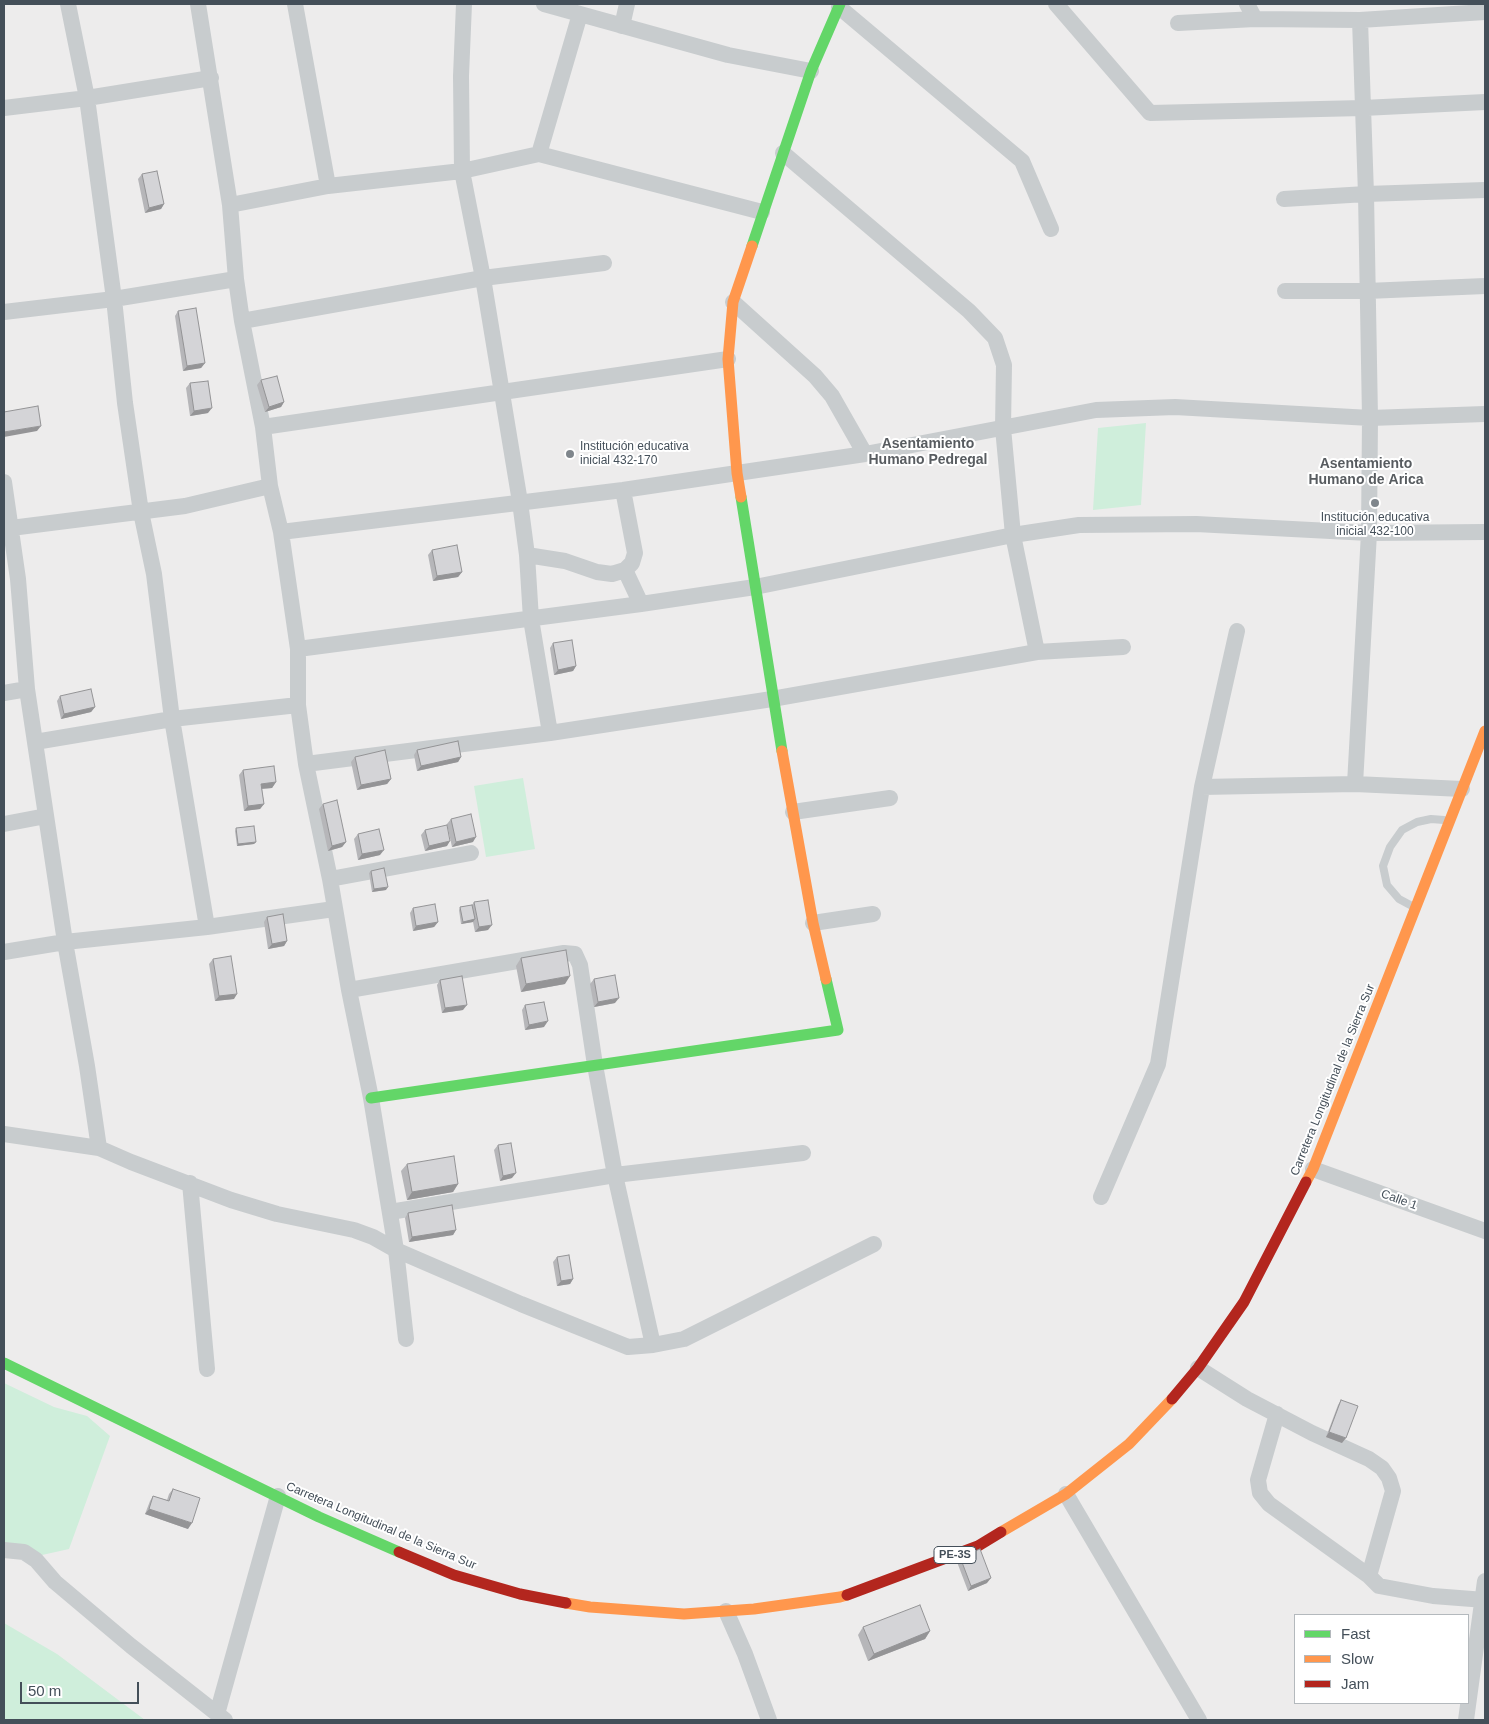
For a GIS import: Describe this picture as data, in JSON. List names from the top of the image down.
{
  "streets": {
    "main road": ["Carretera Longitudinal de la Sierra Sur", "PE-3S"],
    "street": ["Calle 1"]
  },
  "crossings": [
    ["Carretera Longitudinal de la Sierra Sur", "Calle 1"]
  ],
  "districts": ["Asentamiento Humano Pedregal", "Asentamiento Humano de Arica"],
  "places": ["Institución educativa inicial 432-170", "Institución educativa inicial 432-100"],
  "legend": ["Fast", "Slow", "Jam"],
  "scale_bar": "50 m"
}
